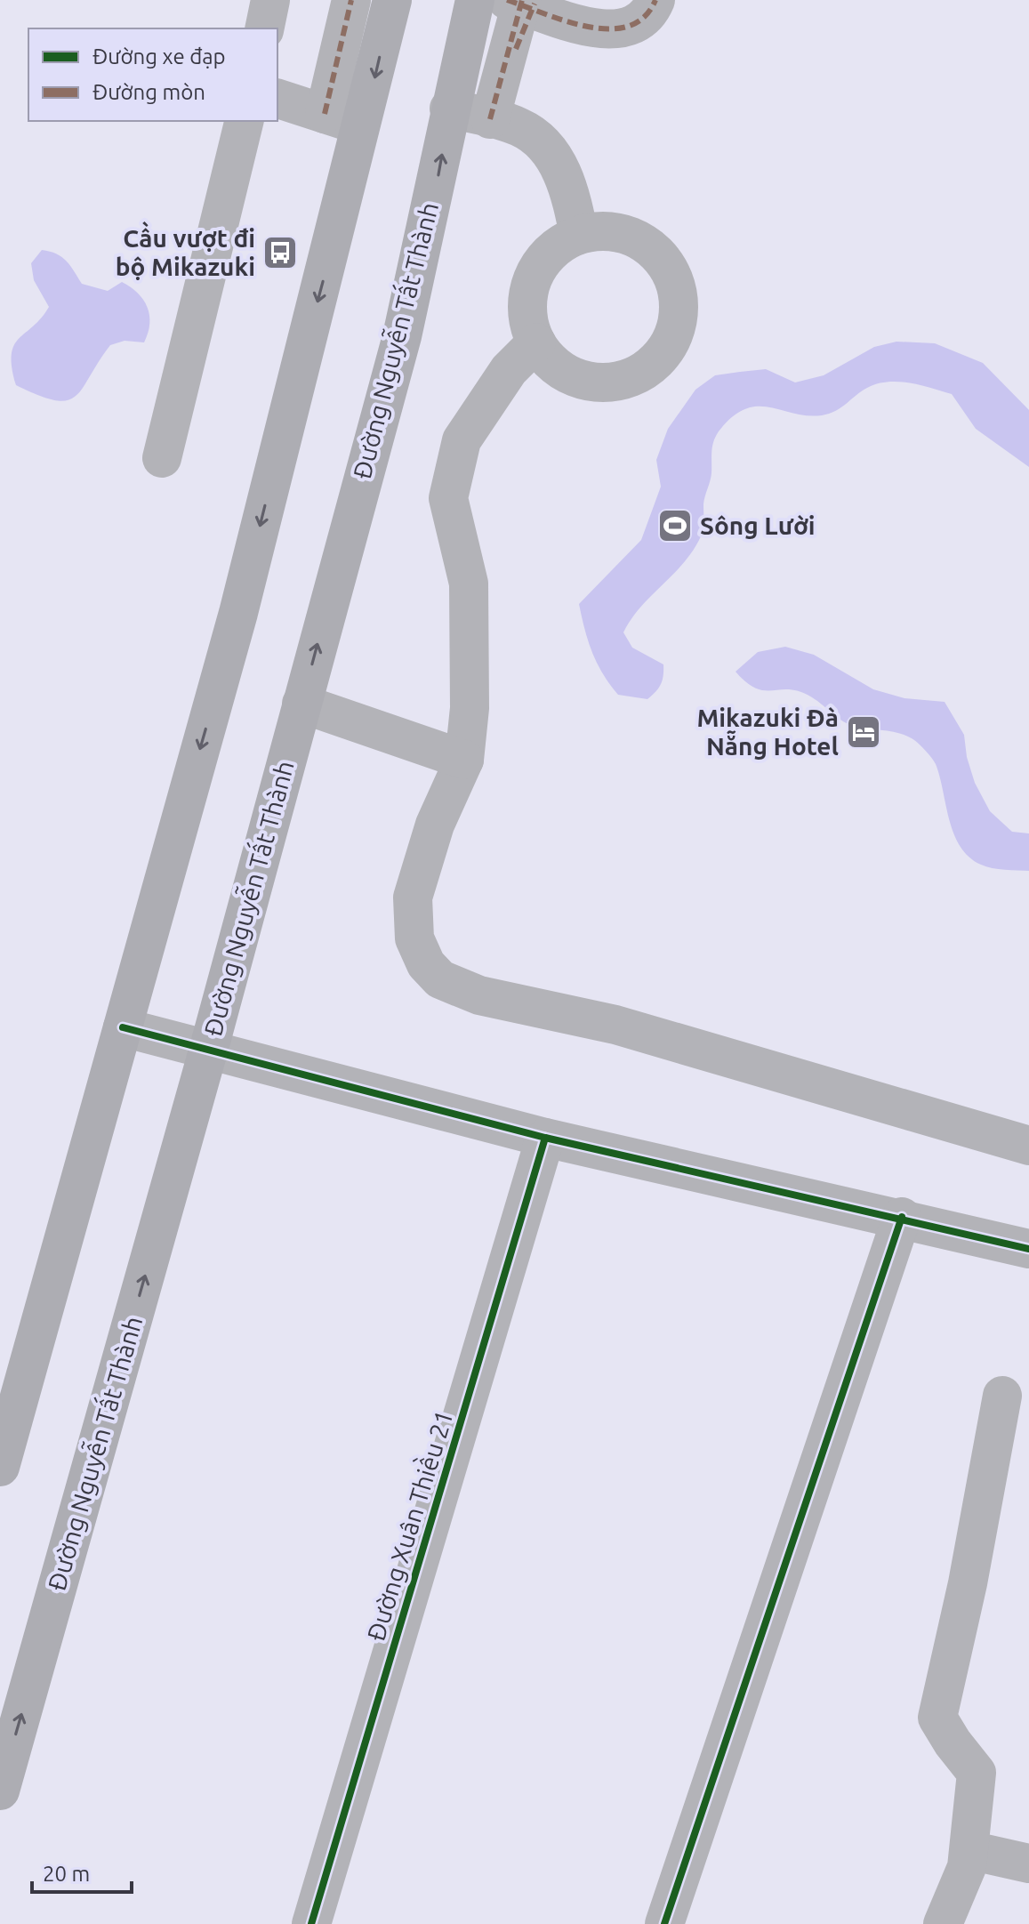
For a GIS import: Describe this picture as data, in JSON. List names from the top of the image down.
{
  "streets": {
    "main road": ["Đường Nguyễn Tất Thành"],
    "street": ["Đường Xuân Thiều 21"]
  },
  "places": {
    "bus stop": ["Cầu vượt đi bộ Mikazuki"],
    "sports": ["Sông Lười"],
    "hotel": ["Mikazuki Đà Nẵng Hotel"]
  },
  "legend": ["Đường xe đạp", "Đường mòn"],
  "scale_bar": "20 m"
}
